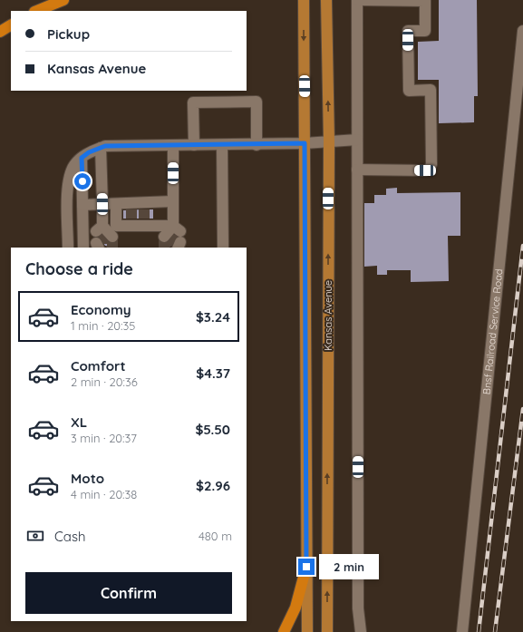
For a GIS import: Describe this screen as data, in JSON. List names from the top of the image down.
{
  "streets": {
    "main road": ["Kansas Avenue"],
    "street": ["Bnsf Railroad Service Road"]
  },
  "page": {
    "banner": ["Pickup", "Kansas Avenue"],
    "heading": "Choose a ride",
    "list": [
      {
        "name": "Economy",
        "note": "1 min · 20:35",
        "value": "$3.24"
      },
      {
        "name": "Comfort",
        "note": "2 min · 20:36",
        "value": "$4.37"
      },
      {
        "name": "XL",
        "note": "3 min · 20:37",
        "value": "$5.50"
      },
      {
        "name": "Moto",
        "note": "4 min · 20:38",
        "value": "$2.96"
      }
    ],
    "pay": ["Cash", "480 m"],
    "bubble": "2 min",
    "buttons": "Confirm"
  }
}
